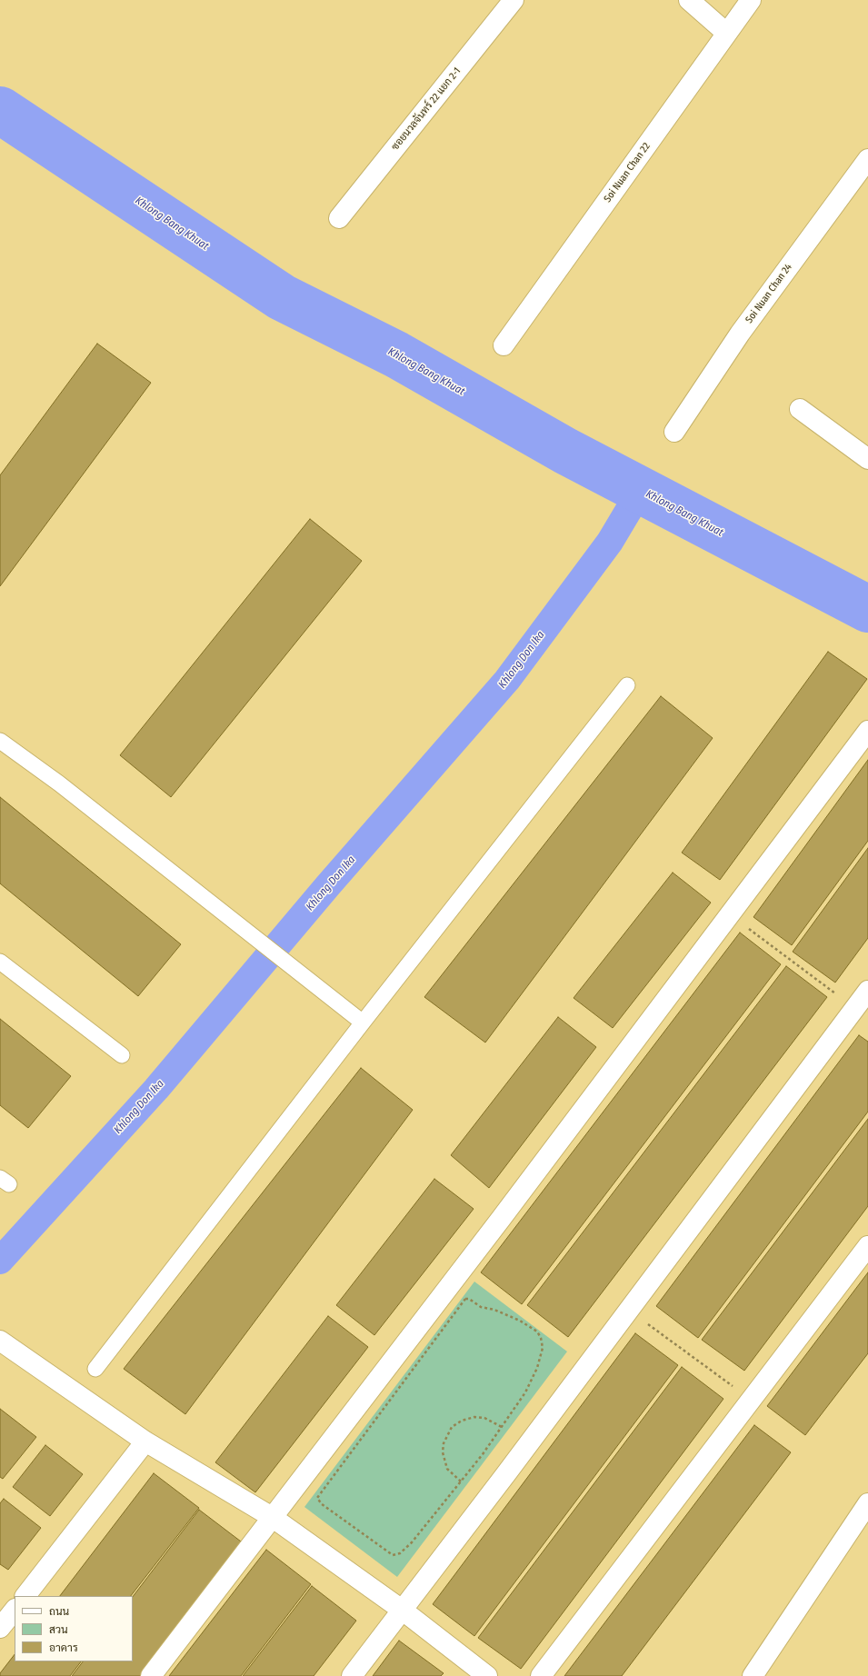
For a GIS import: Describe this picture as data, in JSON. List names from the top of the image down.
{
  "streets": {
    "street": ["ซอยนวลจันทร์ 22 แยก 2-1", "Soi Nuan Chan 22", "Soi Nuan Chan 24"]
  },
  "water": ["Khlong Bang Khuat", "Khlong Don Ika"],
  "legend": ["ถนน", "สวน", "อาคาร"]
}
